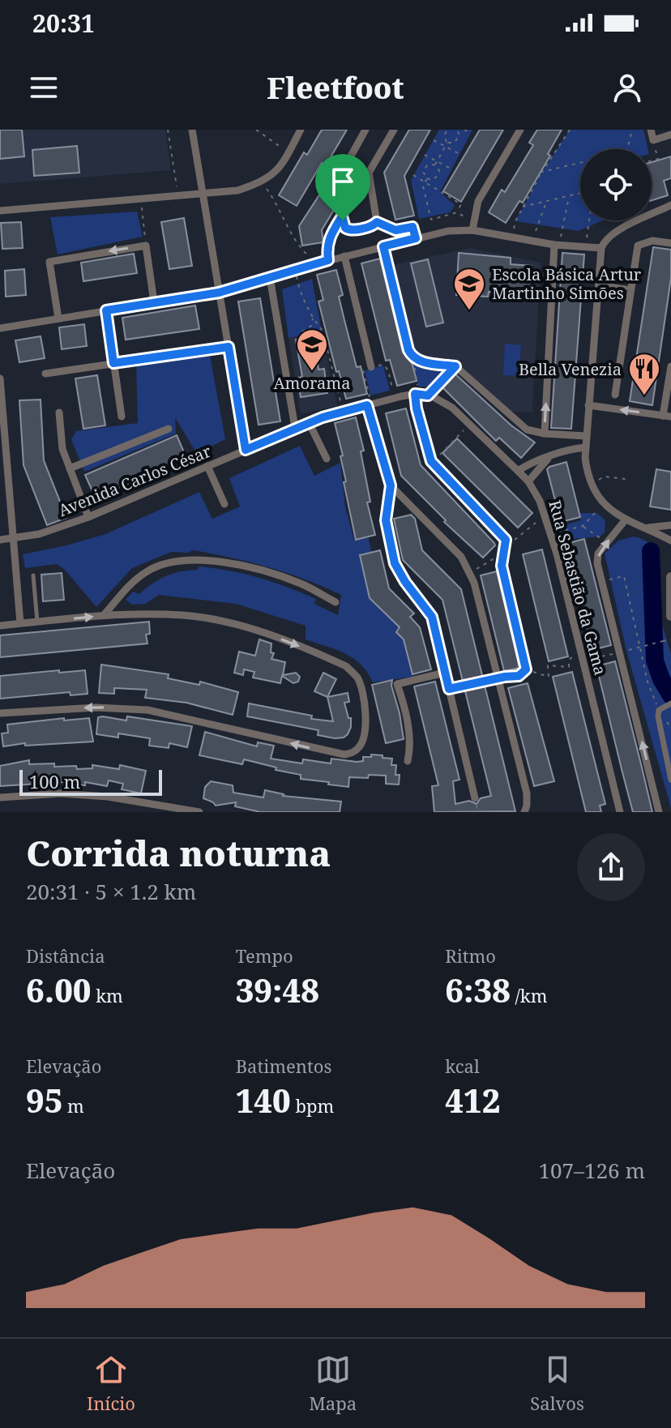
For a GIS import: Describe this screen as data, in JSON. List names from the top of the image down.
{
  "streets": {
    "street": ["Avenida Carlos César", "Rua Sebastião da Gama"]
  },
  "crossings": [
    ["Avenida Carlos César", "Rua Sebastião da Gama"]
  ],
  "places": {
    "school or university": ["Escola Básica Artur Martinho Simões", "Amorama"],
    "restaurant": ["Bella Venezia"]
  },
  "scale_bar": "100 m",
  "page": {
    "status": "20:31",
    "header": "Fleetfoot",
    "scale": "100 m",
    "heading": ["Corrida noturna", "20:31 · 5 × 1.2 km"],
    "stats": [
      ["Distância", "6.00 km"],
      ["Tempo", "39:48"],
      ["Ritmo", "6:38 /km"],
      ["Elevação", "95 m"],
      ["Batimentos", "140 bpm"],
      ["kcal", "412"]
    ],
    "chart": ["Elevação", "107–126 m"],
    "tabs": ["Início", "Mapa", "Salvos"]
  }
}
